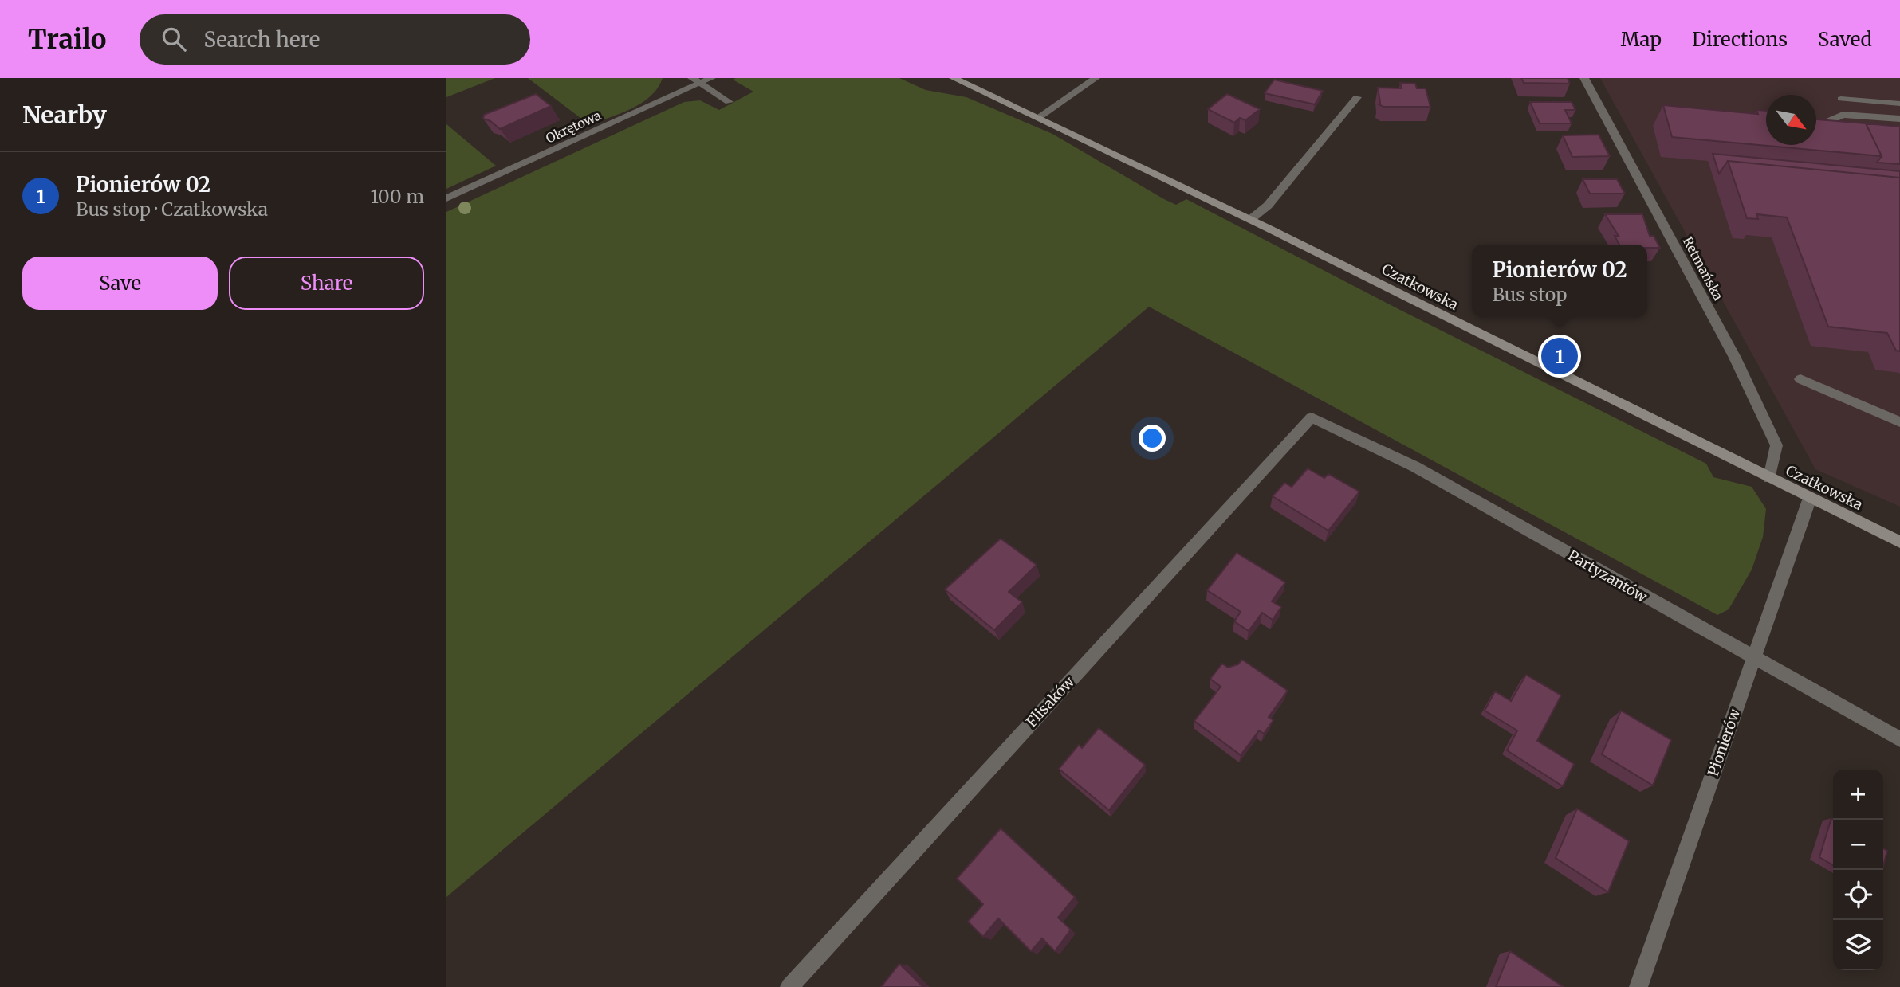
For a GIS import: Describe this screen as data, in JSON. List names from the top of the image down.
{
  "streets": {
    "street": [
      "Okrętowa",
      "Retmańska",
      "Czatkowska",
      "Partyzantów",
      "Flisaków",
      "Pionierów"
    ]
  },
  "crossings": [
    ["Retmańska", "Czatkowska"],
    ["Czatkowska", "Pionierów"],
    ["Partyzantów", "Flisaków"],
    ["Partyzantów", "Pionierów"]
  ],
  "north": "bottom right",
  "page": {
    "header": "Trailo",
    "search": "Search here",
    "nav": ["Map", "Directions", "Saved"],
    "heading": "Nearby",
    "list": [
      {
        "mark": "1",
        "name": "Pionierów 02",
        "note": "Bus stop · Czatkowska",
        "value": "100 m"
      }
    ],
    "buttons": ["Save", "Share"],
    "popup": ["Pionierów 02", "Bus stop"],
    "pins": "1",
    "map_buttons": ["+", "−"]
  }
}
